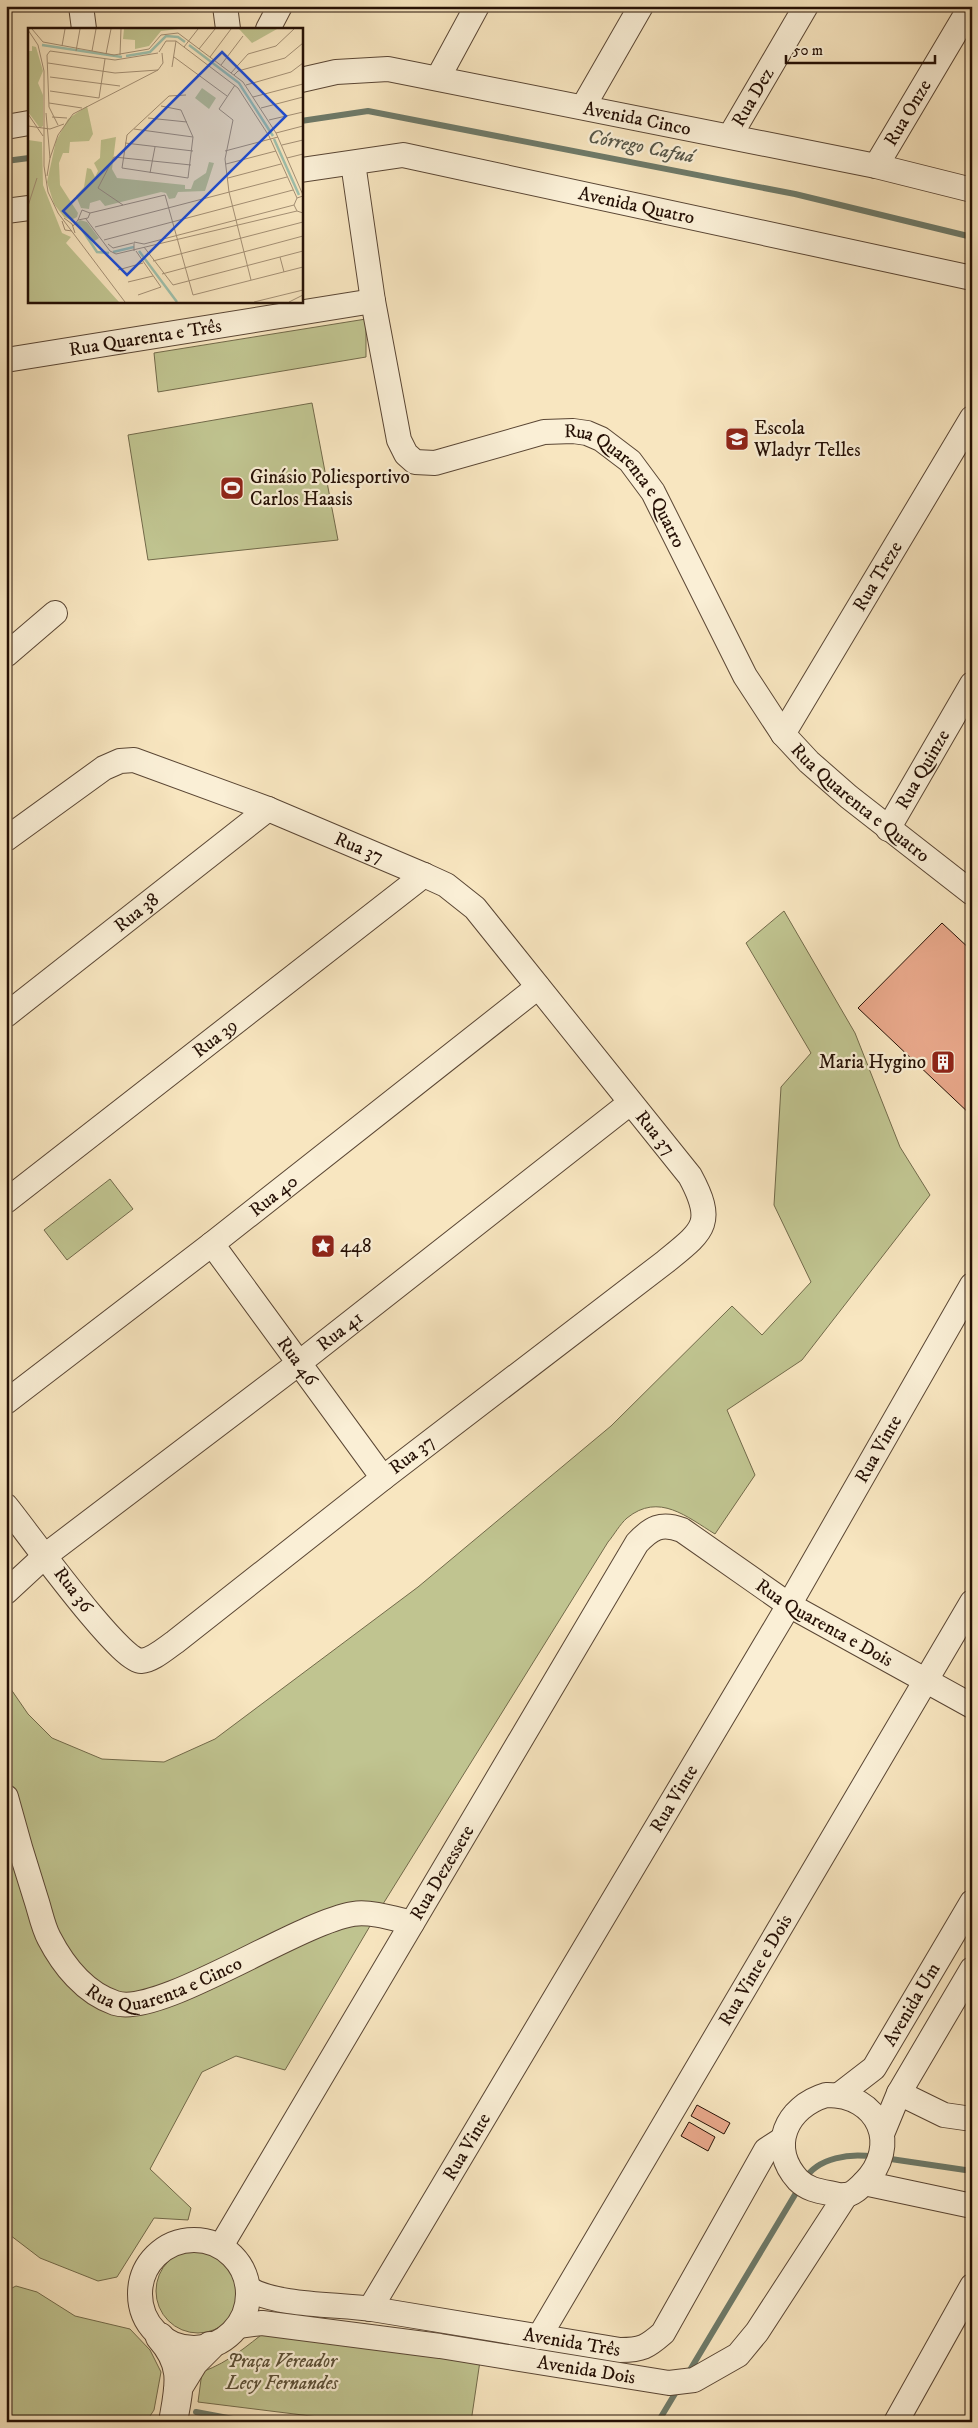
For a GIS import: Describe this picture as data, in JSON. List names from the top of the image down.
{
  "streets": {
    "street": [
      "Rua Dez",
      "Rua Onze",
      "Avenida Cinco",
      "Avenida Quatro",
      "Rua Quarenta e Três",
      "Rua Quarenta e Quatro",
      "Rua Treze",
      "Rua Quinze",
      "Rua 37",
      "Rua 38",
      "Rua 39",
      "Rua 40",
      "Rua 41",
      "Rua 46",
      "Rua Vinte",
      "Rua 36",
      "Rua Quarenta e Dois",
      "Rua Dezessete",
      "Rua Quarenta e Cinco",
      "Rua Vinte e Dois",
      "Avenida Um",
      "Avenida Três",
      "Avenida Dois"
    ]
  },
  "crossings": [
    ["Rua Dez", "Avenida Cinco"],
    ["Rua Onze", "Avenida Cinco"],
    ["Avenida Quatro", "Rua Quarenta e Quatro"],
    ["Rua Quarenta e Três", "Rua Quarenta e Quatro"],
    ["Rua Quarenta e Quatro", "Rua Treze"],
    ["Rua Quarenta e Quatro", "Rua Quinze"],
    ["Rua 37", "Rua 38"],
    ["Rua 37", "Rua 39"],
    ["Rua 37", "Rua 40"],
    ["Rua 37", "Rua 41"],
    ["Rua 37", "Rua 46"],
    ["Rua 37", "Rua 36"],
    ["Rua 40", "Rua 46"],
    ["Rua 41", "Rua 46"],
    ["Rua 41", "Rua 36"],
    ["Rua Vinte", "Rua Quarenta e Dois"],
    ["Rua Vinte", "Avenida Três"],
    ["Rua Quarenta e Dois", "Rua Dezessete"],
    ["Rua Quarenta e Dois", "Rua Vinte e Dois"],
    ["Rua Dezessete", "Rua Quarenta e Cinco"],
    ["Rua Dezessete", "Avenida Três"],
    ["Rua Dezessete", "Avenida Dois"],
    ["Rua Vinte e Dois", "Avenida Três"],
    ["Avenida Um", "Avenida Três"],
    ["Avenida Um", "Avenida Dois"],
    ["Avenida Três", "Avenida Dois"]
  ],
  "water": ["Córrego Cafuá"],
  "parks": ["Praça Vereador Lecy Fernandes"],
  "places": {
    "school or university": ["Escola Wladyr Telles"],
    "sports": ["Ginásio Poliesportivo Carlos Haasis"],
    "building": ["Maria Hygino"],
    "place": ["448"]
  },
  "scale_bar": "50 m"
}
